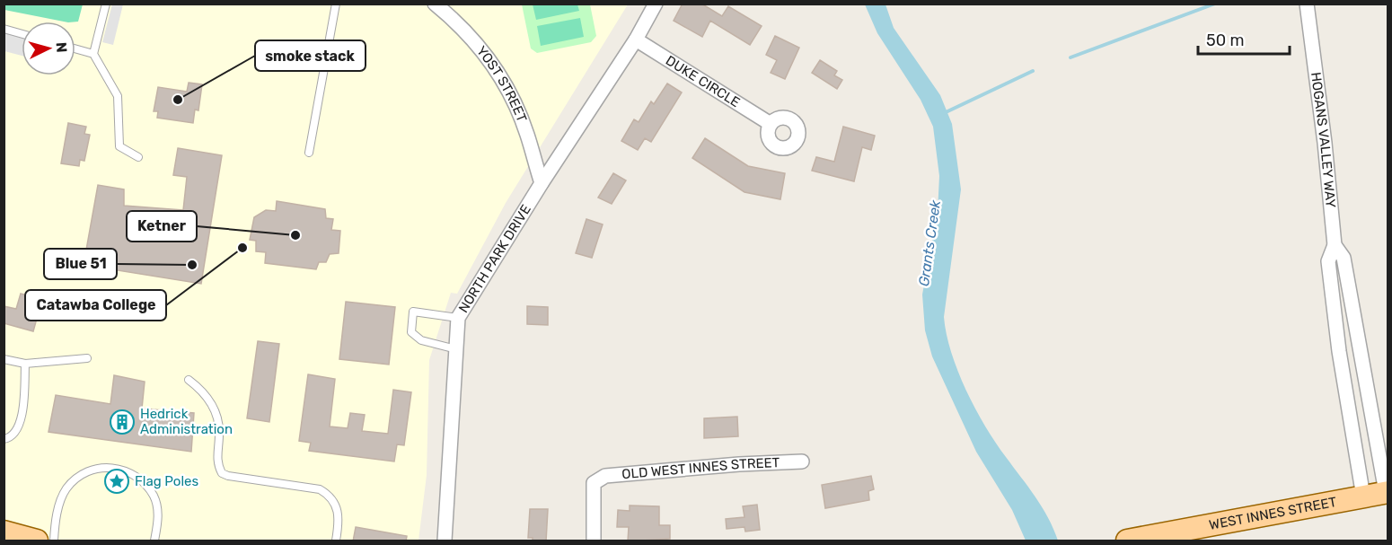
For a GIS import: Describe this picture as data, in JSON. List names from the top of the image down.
{
  "streets": {
    "main road": ["WEST INNES STREET"],
    "street": [
      "DUKE CIRCLE",
      "YOST STREET",
      "HOGANS VALLEY WAY",
      "NORTH PARK DRIVE",
      "OLD WEST INNES STREET"
    ]
  },
  "crossings": [
    ["DUKE CIRCLE", "NORTH PARK DRIVE"],
    ["YOST STREET", "NORTH PARK DRIVE"],
    ["HOGANS VALLEY WAY", "WEST INNES STREET"]
  ],
  "water": ["Grants Creek"],
  "places": {
    "other": [
      "smoke stack",
      "Ketner",
      "Catawba College",
      "Blue 51"
    ],
    "building": ["Hedrick Administration"],
    "place": ["Flag Poles"]
  },
  "scale_bar": "50 m",
  "north": "right"
}
